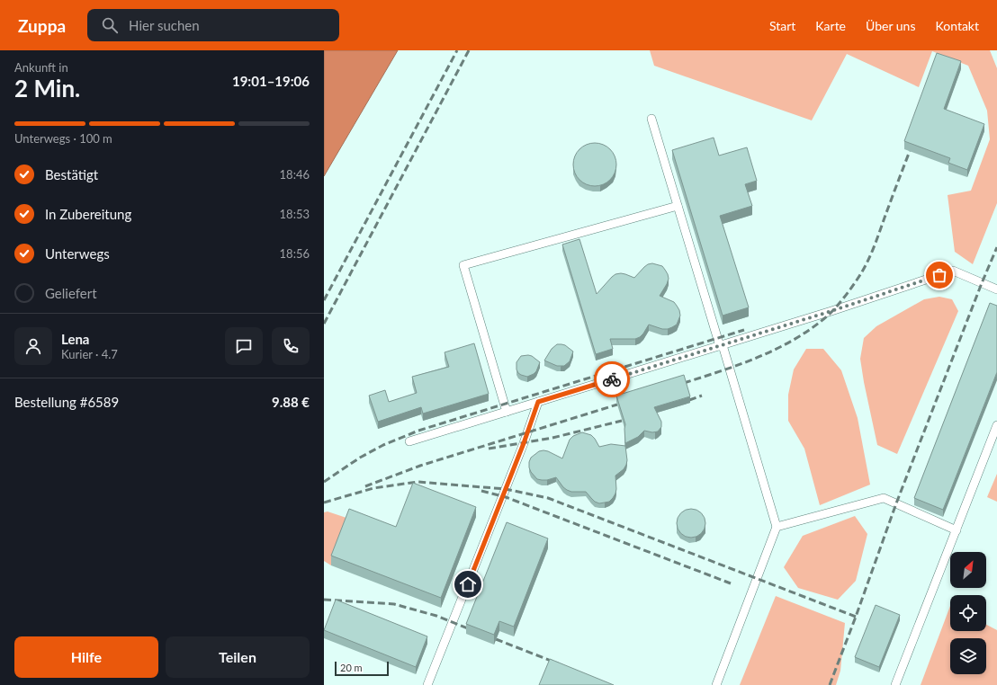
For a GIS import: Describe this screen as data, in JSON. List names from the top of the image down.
{
  "scale_bar": "20 m",
  "north": "top right",
  "page": {
    "header": "Zuppa",
    "search": "Hier suchen",
    "nav": [
      "Start",
      "Karte",
      "Über uns",
      "Kontakt"
    ],
    "heading": ["2 Min.", "Ankunft in", "19:01–19:06"],
    "panel": [
      "Lena",
      "Kurier · 4.7",
      "Bestellung #6589",
      "9.88 €"
    ],
    "bar": "Unterwegs · 100 m",
    "list": [
      ["Bestätigt", "18:46"],
      ["In Zubereitung", "18:53"],
      ["Unterwegs", "18:56"],
      "Geliefert"
    ],
    "buttons": ["Hilfe", "Teilen"],
    "scale": "20 m"
  }
}
